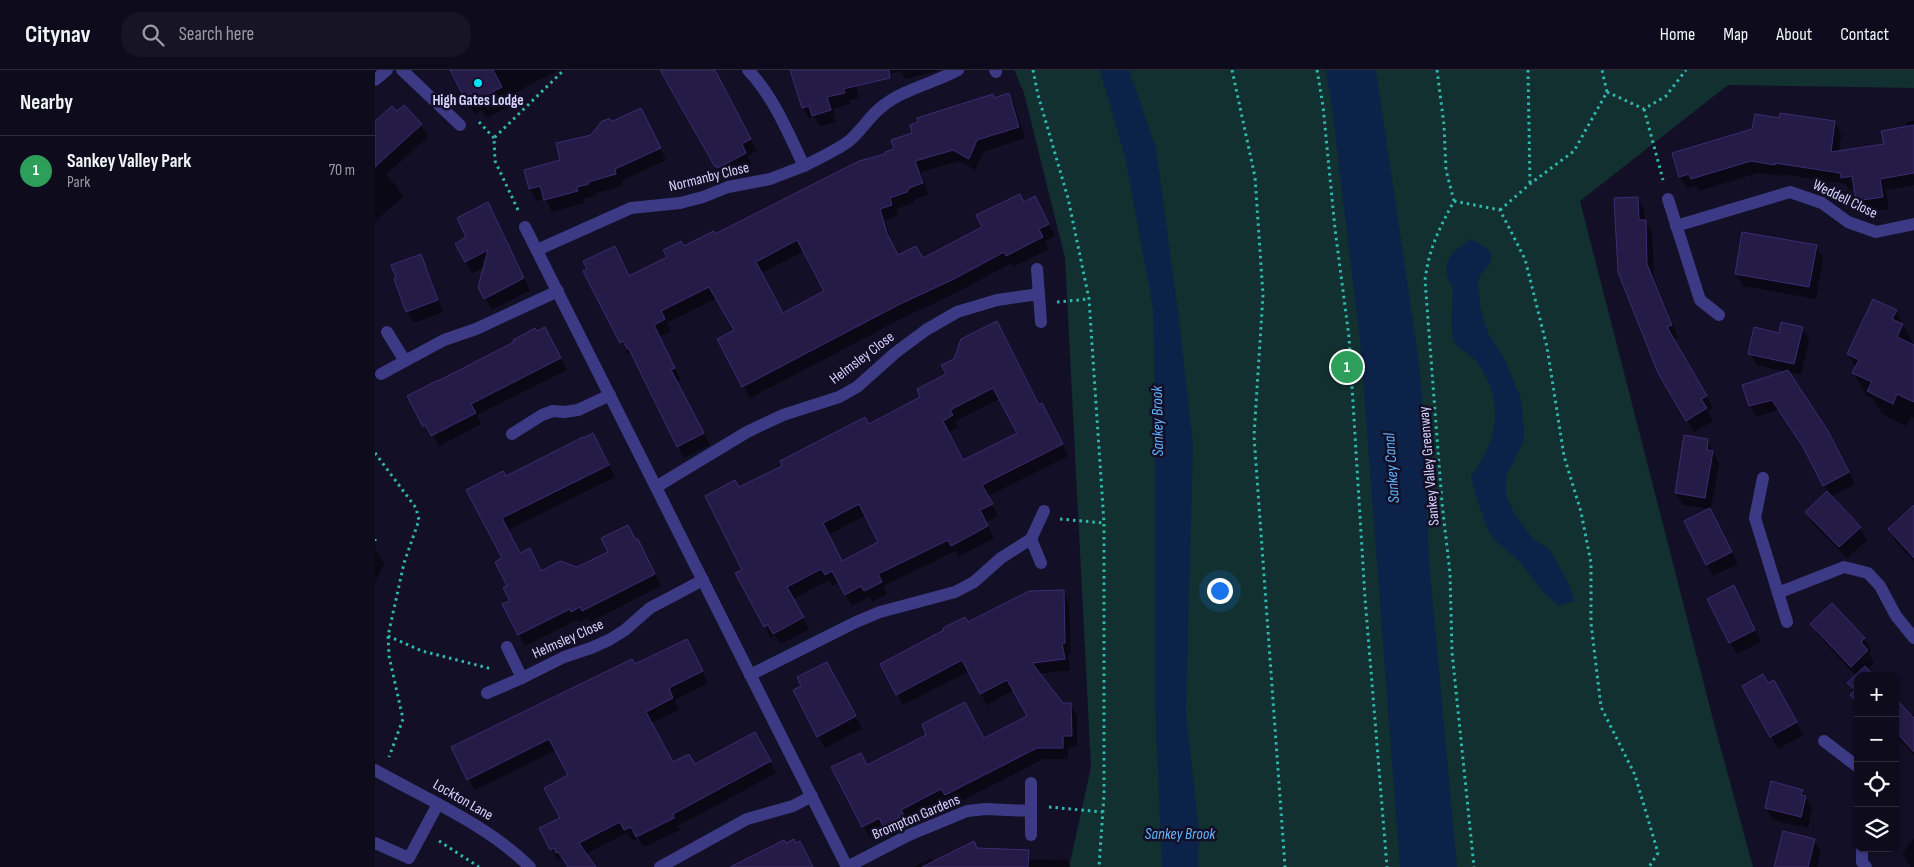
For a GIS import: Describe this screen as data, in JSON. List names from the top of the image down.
{
  "streets": {
    "street": [
      "Normanby Close",
      "Weddell Close",
      "Helmsley Close",
      "Lockton Lane",
      "Brompton Gardens"
    ],
    "path": ["Sankey Valley Greenway"]
  },
  "water": ["Sankey Brook", "Sankey Canal"],
  "places": ["High Gates Lodge"],
  "page": {
    "header": "Citynav",
    "search": "Search here",
    "nav": [
      "Home",
      "Map",
      "About",
      "Contact"
    ],
    "heading": "Nearby",
    "list": [
      {
        "mark": "1",
        "name": "Sankey Valley Park",
        "note": "Park",
        "value": "70 m"
      }
    ],
    "pins": "1",
    "map_buttons": ["+", "−"]
  }
}
